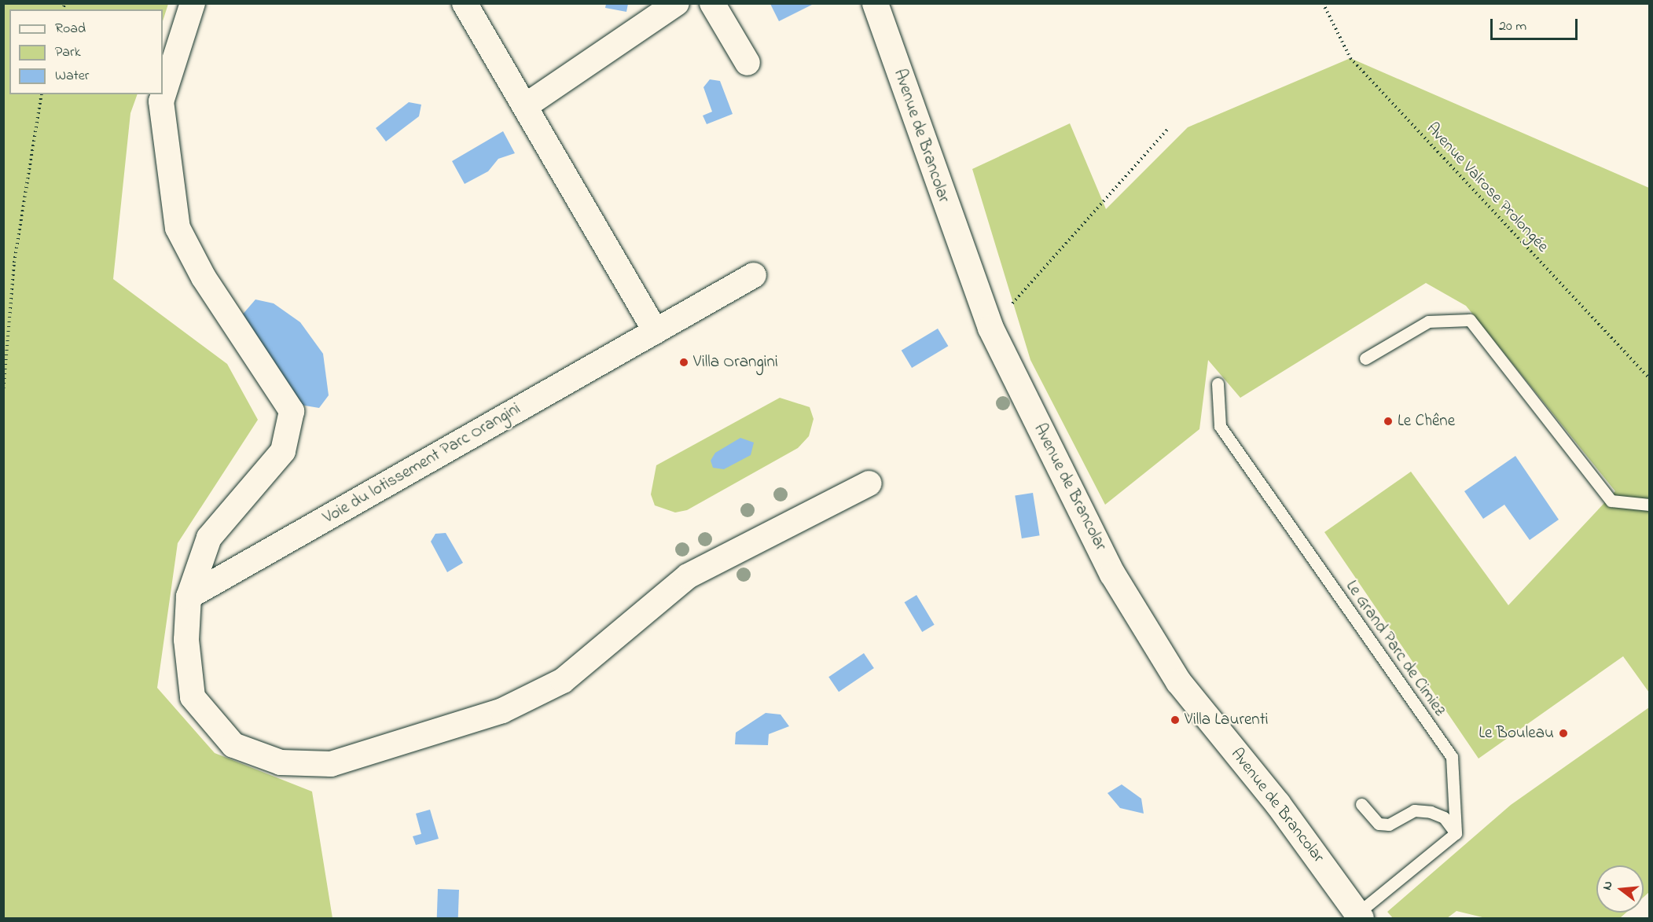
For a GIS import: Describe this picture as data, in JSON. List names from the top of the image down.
{
  "streets": {
    "street": ["Avenue de Brancolar", "Voie du lotissement Parc Orangini"],
    "lane": ["Le Grand Parc de Cimiez"],
    "path": ["Avenue Valrose Prolongée"]
  },
  "places": [
    "Villa Orangini",
    "Le Chêne",
    "Villa Laurenti",
    "Le Bouleau"
  ],
  "legend": ["Road", "Park", "Water"],
  "scale_bar": "20 m",
  "north": "left"
}
